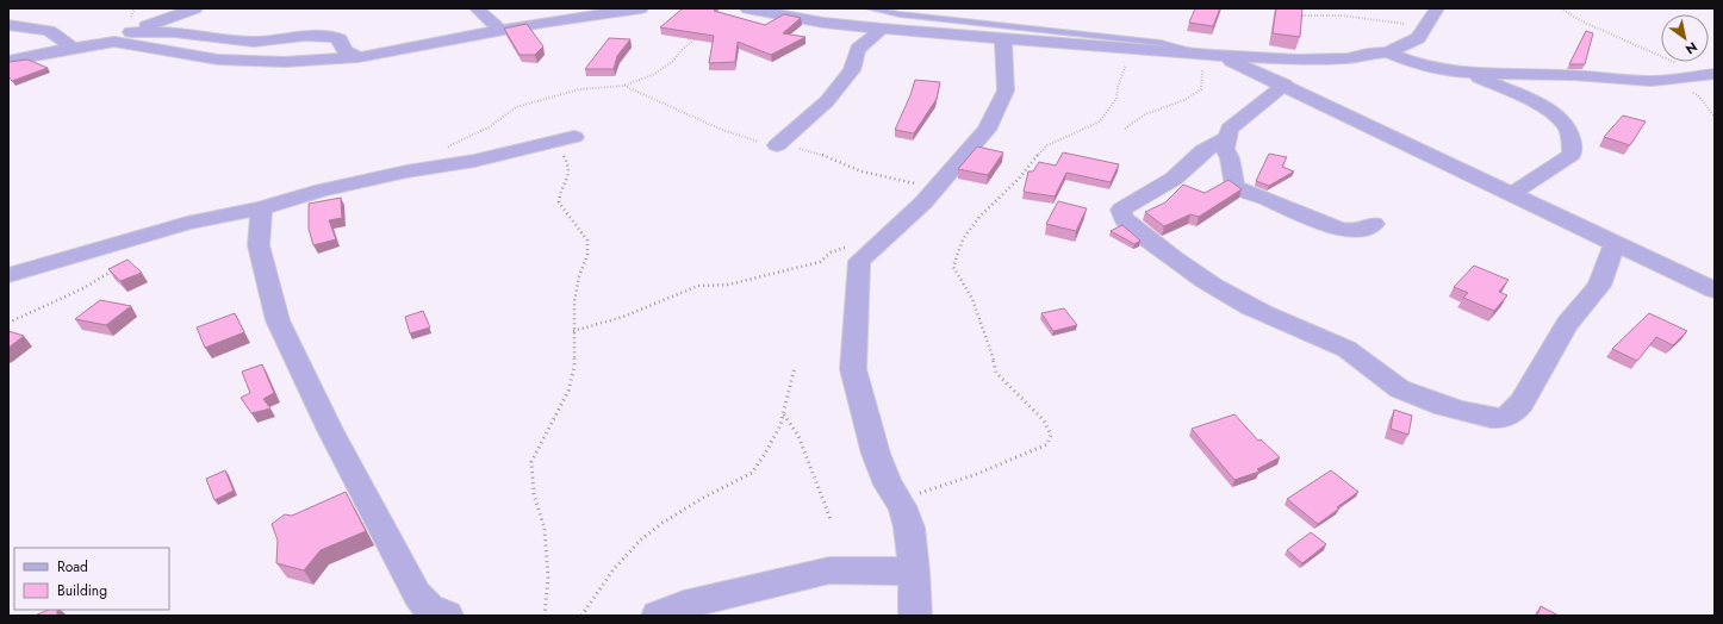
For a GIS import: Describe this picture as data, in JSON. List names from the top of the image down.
{
  "legend": ["Road", "Building"],
  "north": "bottom right"
}
